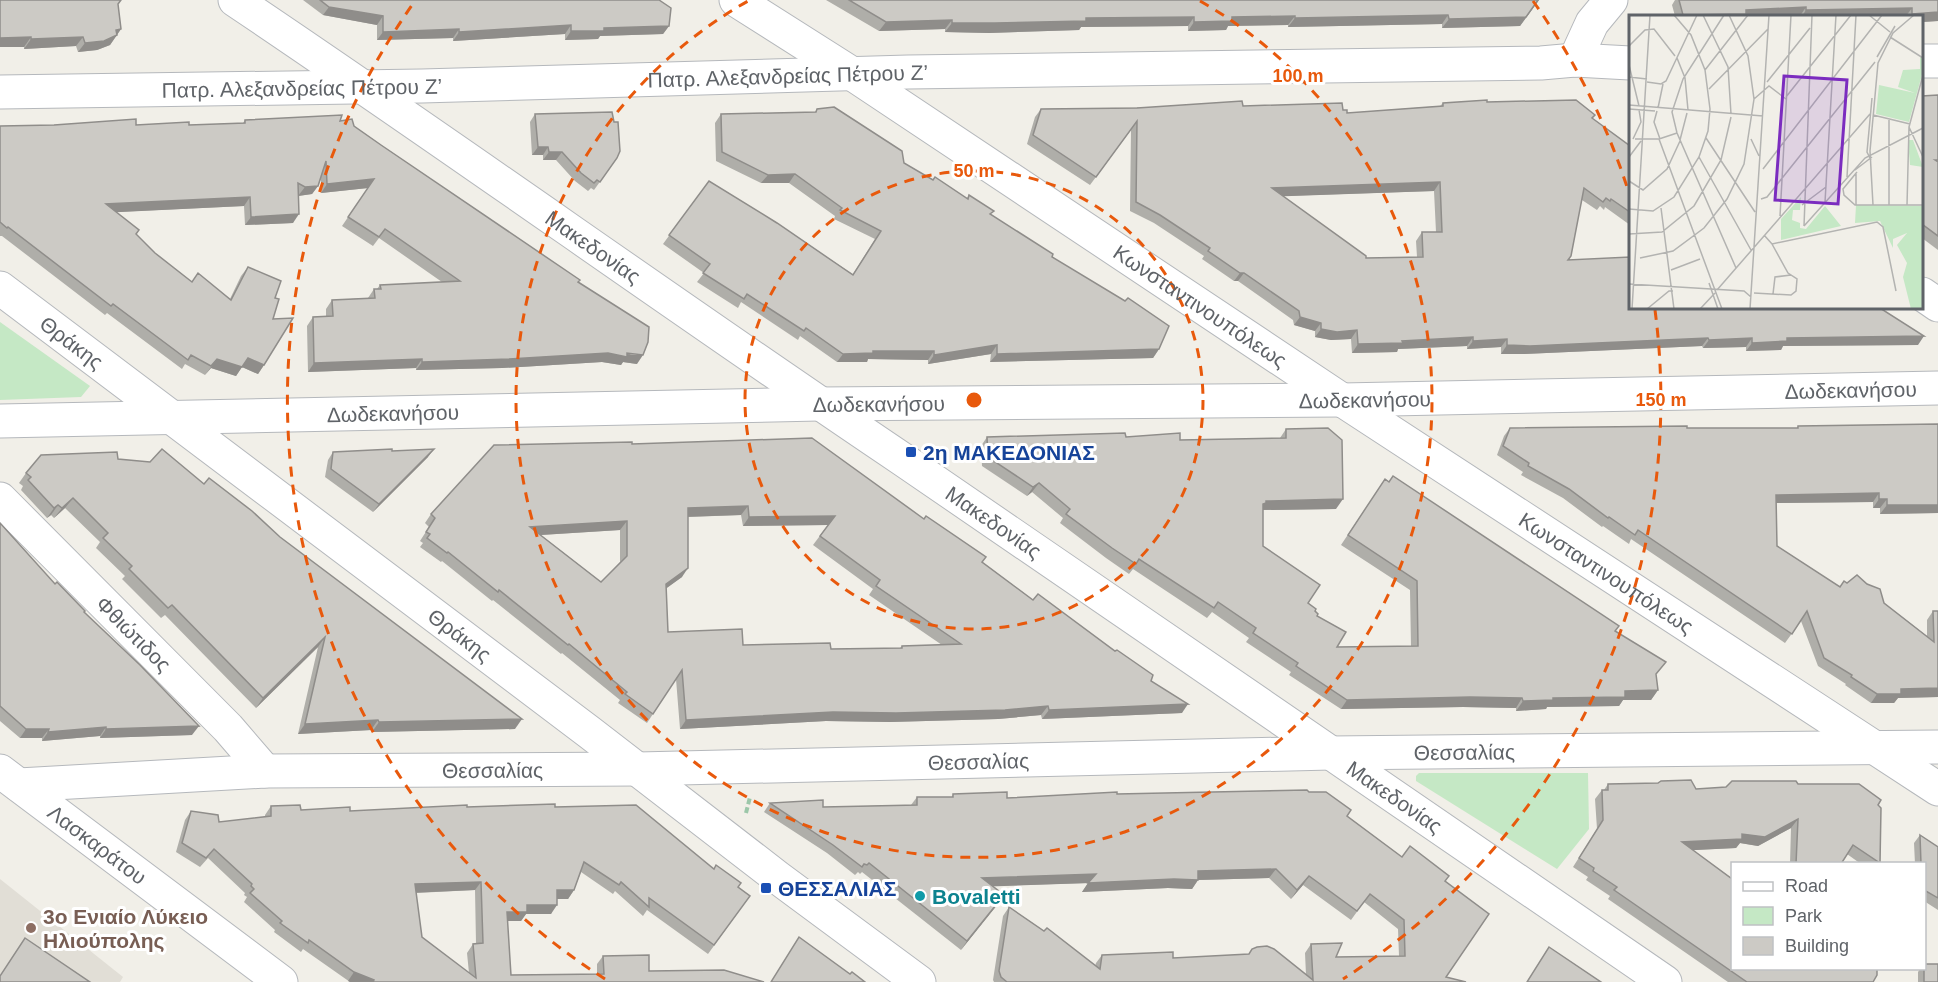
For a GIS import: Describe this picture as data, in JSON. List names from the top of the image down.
{
  "streets": {
    "street": [
      "Πατρ. Αλεξανδρείας Πέτρου Ζ’",
      "Μακεδονίας",
      "Κωνσταντινουπόλεως",
      "Θράκης",
      "Δωδεκανήσου",
      "Φθιώτιδος",
      "Θεσσαλίας",
      "Λασκαράτου"
    ]
  },
  "crossings": [
    ["Πατρ. Αλεξανδρείας Πέτρου Ζ’", "Μακεδονίας"],
    ["Πατρ. Αλεξανδρείας Πέτρου Ζ’", "Κωνσταντινουπόλεως"],
    ["Μακεδονίας", "Δωδεκανήσου"],
    ["Μακεδονίας", "Θεσσαλίας"],
    ["Κωνσταντινουπόλεως", "Δωδεκανήσου"],
    ["Κωνσταντινουπόλεως", "Θεσσαλίας"],
    ["Θράκης", "Δωδεκανήσου"],
    ["Θράκης", "Θεσσαλίας"],
    ["Φθιώτιδος", "Θεσσαλίας"],
    ["Θεσσαλίας", "Λασκαράτου"]
  ],
  "places": {
    "transit": ["2η ΜΑΚΕΔΟΝΙΑΣ", "ΘΕΣΣΑΛΙΑΣ"],
    "other": ["Bovaletti", "3ο Ενιαίο Λύκειο Ηλιούπολης"]
  },
  "legend": ["Road", "Park", "Building"],
  "rings": ["100 m", "50 m", "150 m"]
}
